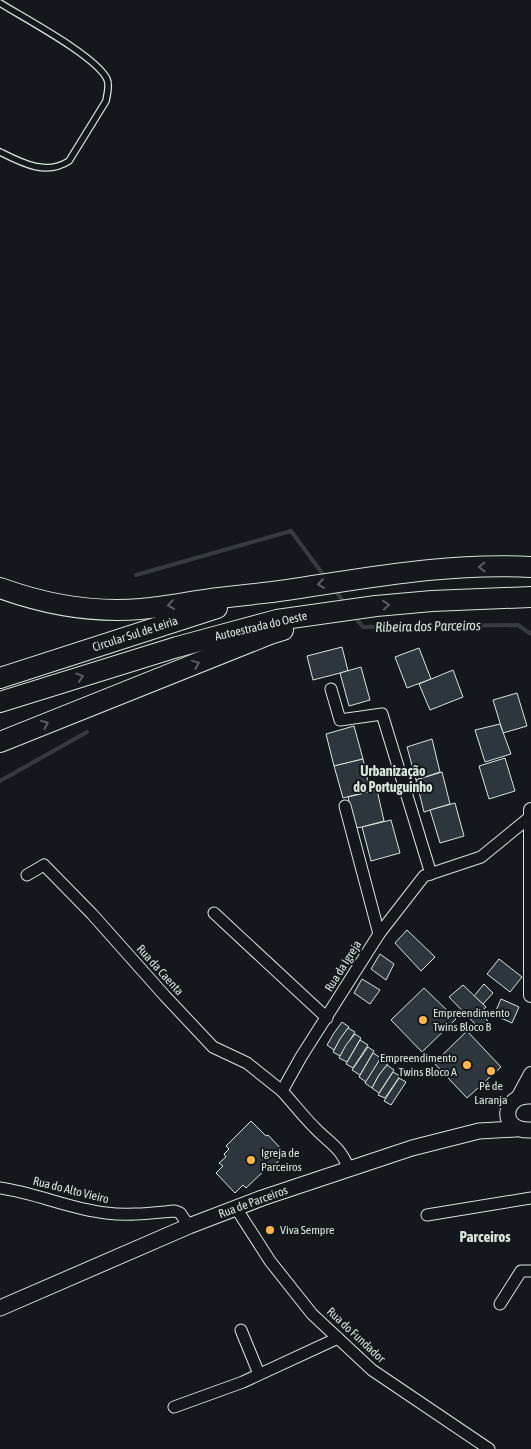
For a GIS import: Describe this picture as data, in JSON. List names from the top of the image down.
{
  "streets": {
    "highway": ["Autoestrada do Oeste", "Circular Sul de Leiria"],
    "main road": ["Rua de Parceiros"],
    "street": [
      "Rua da Igreja",
      "Rua da Caenta",
      "Rua do Alto Vieiro",
      "Rua do Fundador"
    ]
  },
  "crossings": [
    ["Rua da Igreja", "Rua da Caenta"],
    ["Rua do Alto Vieiro", "Rua de Parceiros"],
    ["Rua de Parceiros", "Rua do Fundador"]
  ],
  "districts": ["Urbanização do Portuguinho", "Parceiros"],
  "water": ["Ribeira dos Parceiros"],
  "places": [
    "Empreendimento Twins Bloco B",
    "Empreendimento Twins Bloco A",
    "Pé de Laranja",
    "Igreja de Parceiros",
    "Viva Sempre"
  ]
}
